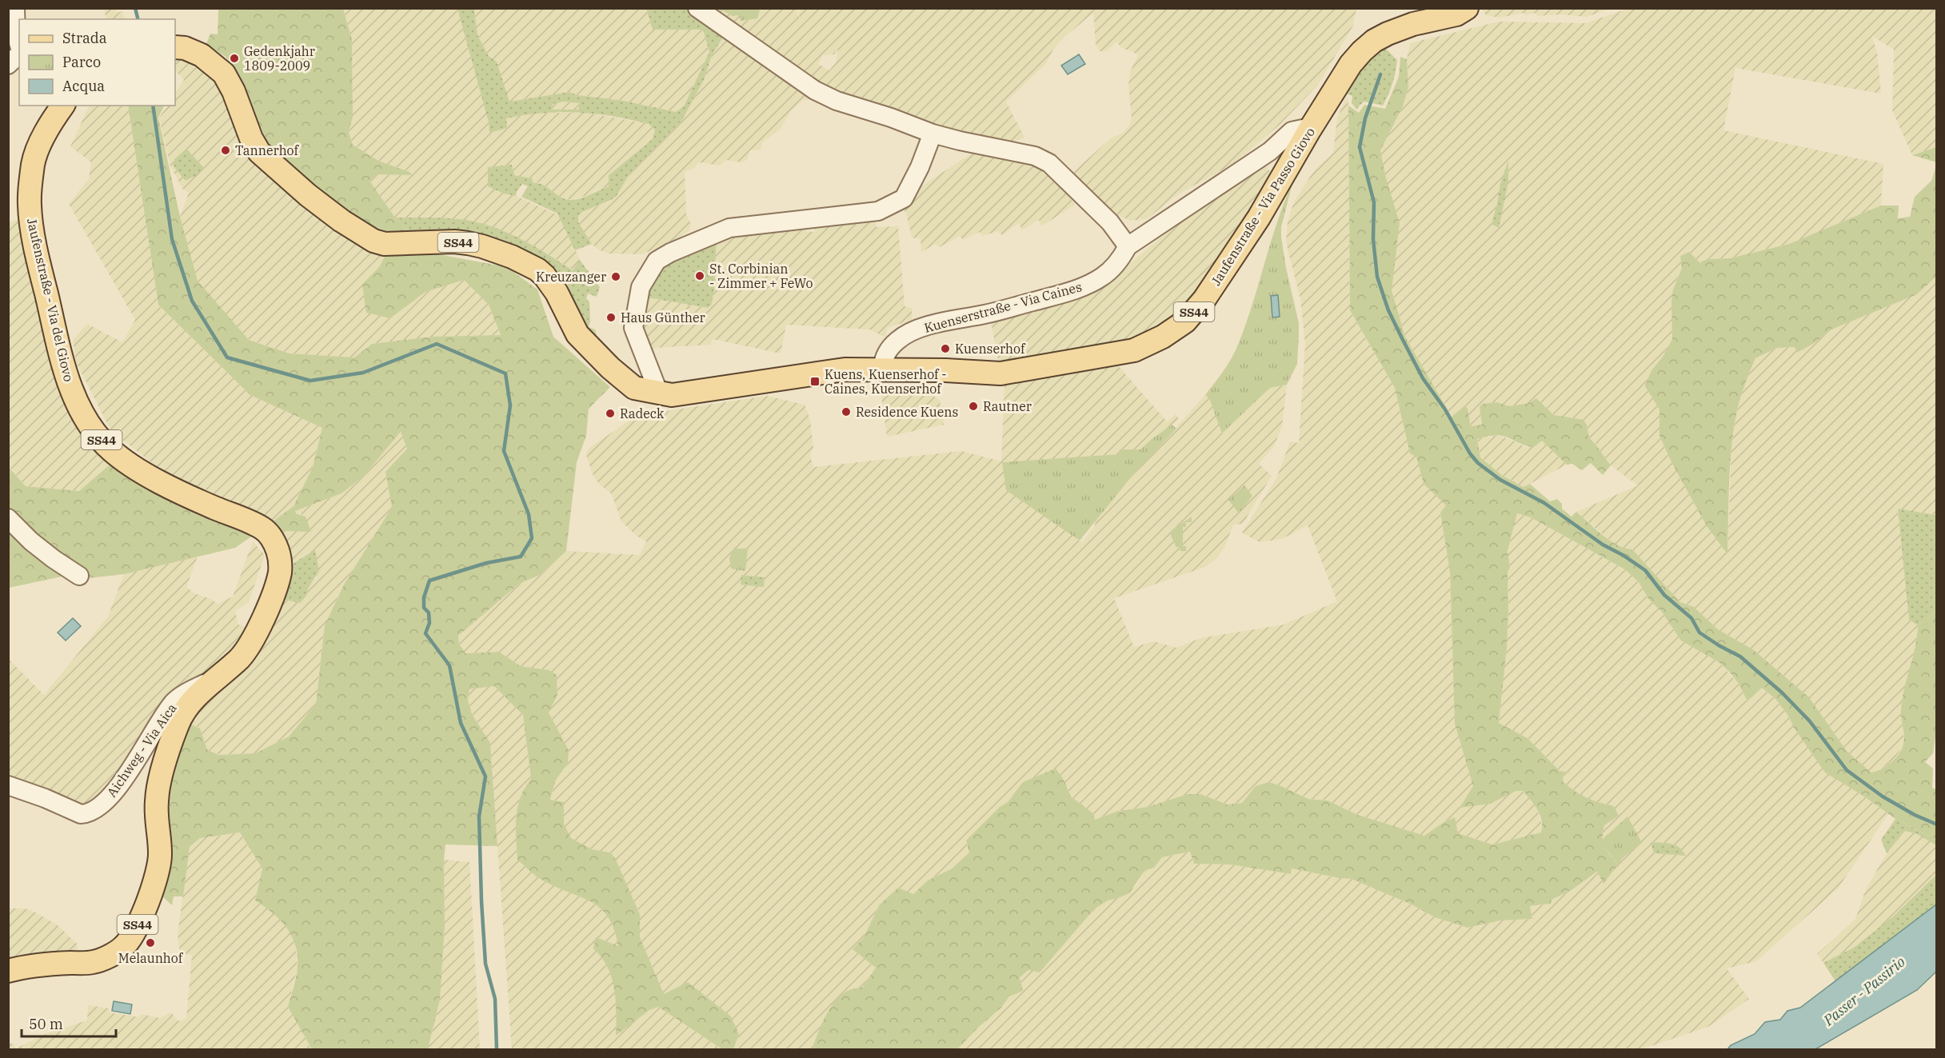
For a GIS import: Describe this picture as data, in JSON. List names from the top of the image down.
{
  "streets": {
    "main road": ["Jaufenstraße - Via Passo Giovo", "SS44", "Jaufenstraße - Via del Giovo"],
    "street": ["Kuenserstraße - Via Caines", "Aichweg - Via Aica"]
  },
  "crossings": [
    ["Jaufenstraße - Via Passo Giovo", "Kuenserstraße - Via Caines"],
    ["Jaufenstraße - Via del Giovo", "Aichweg - Via Aica"]
  ],
  "water": ["Passer - Passirio"],
  "places": {
    "other": [
      "Gedenkjahr 1809-2009",
      "Tannerhof",
      "St. Corbinian - Zimmer + FeWo",
      "Kreuzanger",
      "Haus Günther",
      "Kuenserhof",
      "Rautner",
      "Residence Kuens",
      "Radeck",
      "Melaunhof"
    ],
    "transit": ["Kuens, Kuenserhof - Caines, Kuenserhof"]
  },
  "legend": ["Strada", "Parco", "Acqua"],
  "scale_bar": "50 m"
}
